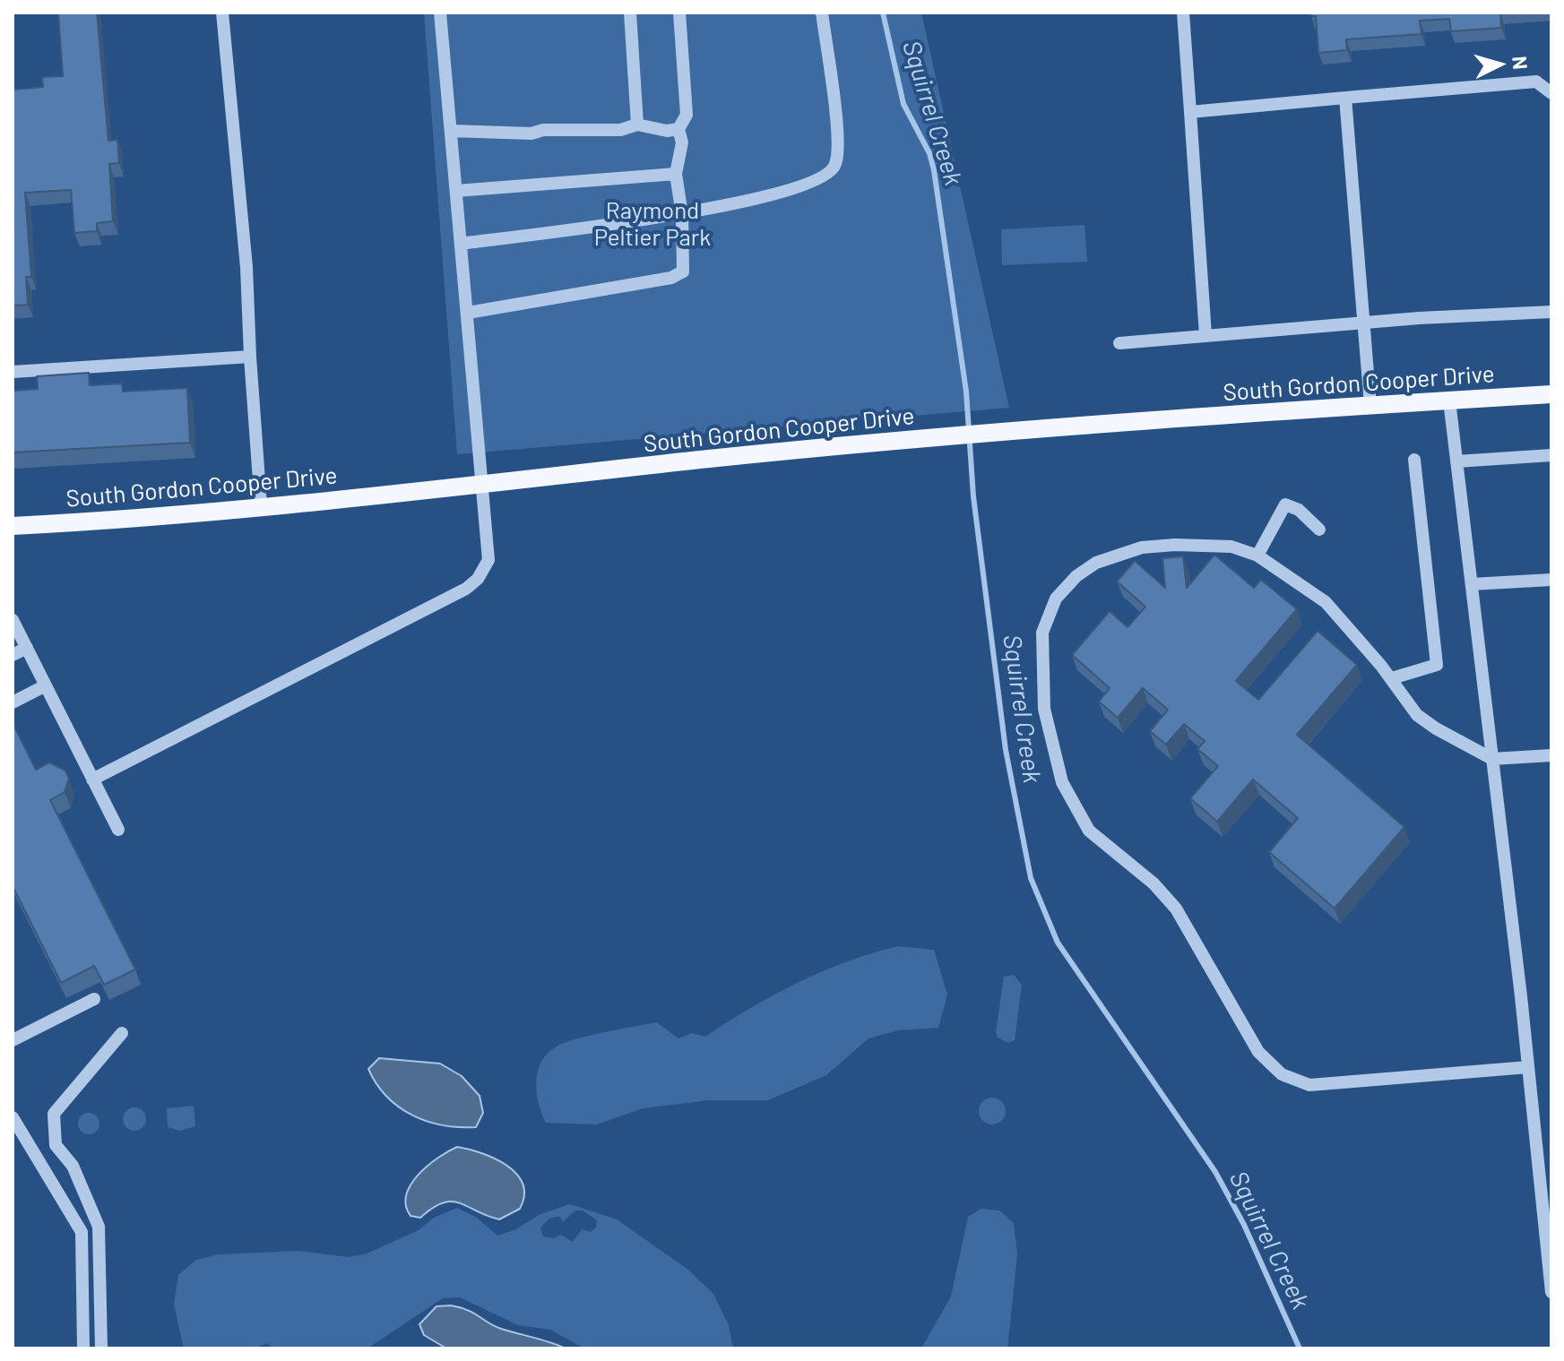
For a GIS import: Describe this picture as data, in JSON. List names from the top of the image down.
{
  "streets": {
    "main road": ["South Gordon Cooper Drive"]
  },
  "water": ["Squirrel Creek"],
  "parks": ["Raymond Peltier Park"],
  "north": "right"
}
